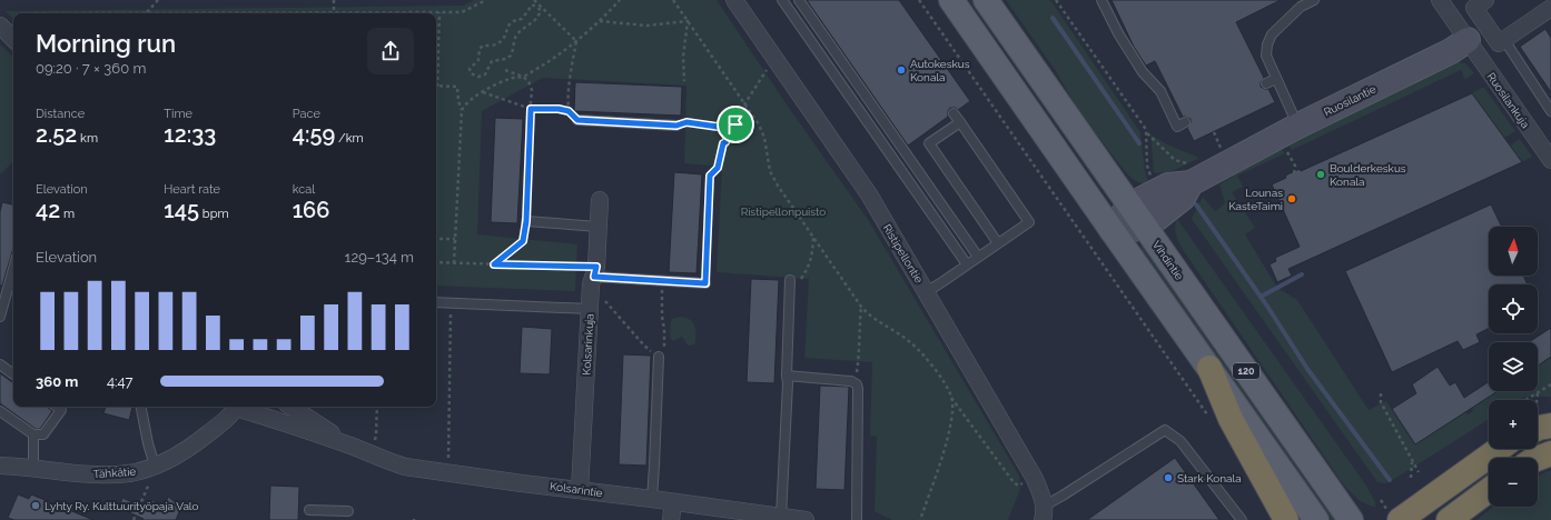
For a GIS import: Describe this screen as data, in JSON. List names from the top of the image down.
{
  "streets": {
    "main road": ["Vihdintie", "120"],
    "street": [
      "Ruosilantie",
      "Ruosilankuja",
      "Ristipellontie",
      "Kolsarinkuja",
      "Tähkätie",
      "Kolsarintie"
    ]
  },
  "crossings": [
    ["Ruosilantie", "Ruosilankuja"],
    ["Ruosilantie", "Vihdintie"],
    ["Ruosilantie", "120"],
    ["Kolsarinkuja", "Kolsarintie"]
  ],
  "parks": ["Ristipellonpuisto"],
  "places": [
    "Autokeskus Konala",
    "Boulderkeskus Konala",
    "Lounas KasteTaimi",
    "Stark Konala",
    "Lyhty Ry. Kulttuurityöpaja Valo"
  ],
  "north": "top",
  "page": {
    "heading": ["Morning run", "09:20 · 7 × 360 m"],
    "stats": [
      ["Distance", "2.52 km"],
      ["Time", "12:33"],
      ["Pace", "4:59 /km"],
      ["Elevation", "42 m"],
      ["Heart rate", "145 bpm"],
      ["kcal", "166"]
    ],
    "map_buttons": ["+", "−"],
    "chart": ["Elevation", "129–134 m"],
    "list": [
      {
        "name": "360 m",
        "note": "4:47"
      }
    ]
  }
}
